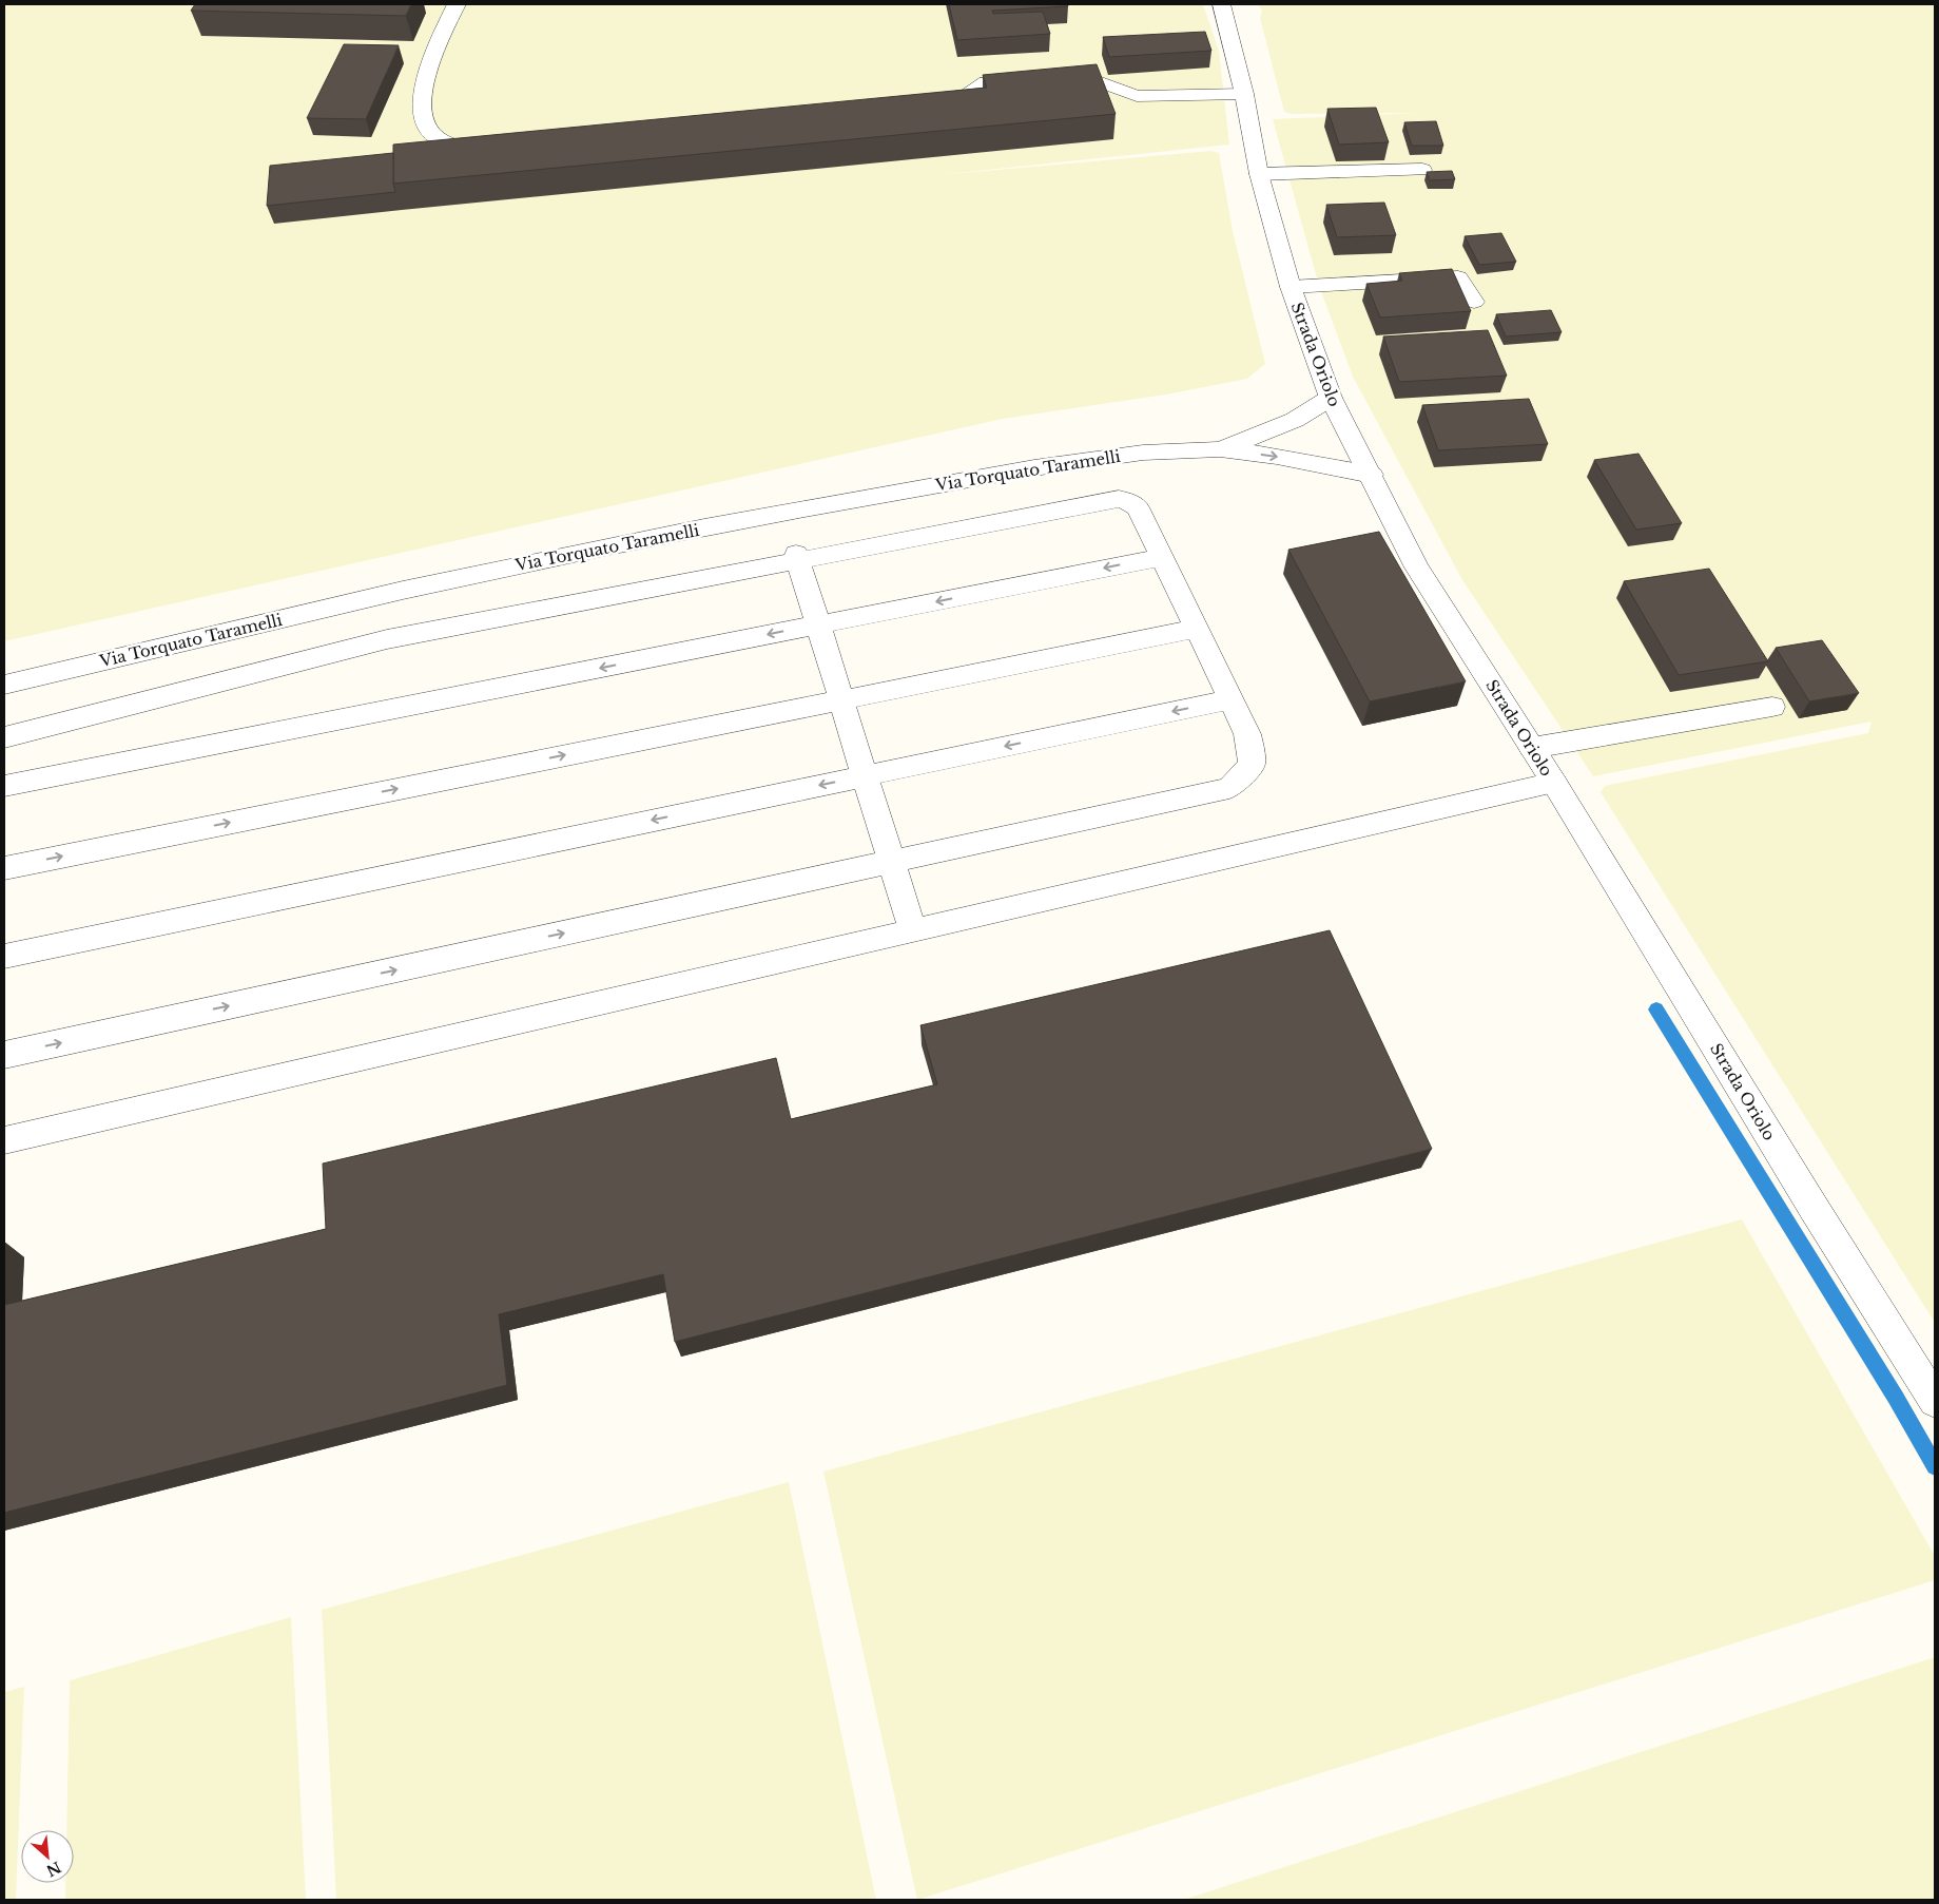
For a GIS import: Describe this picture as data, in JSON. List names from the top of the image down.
{
  "streets": {
    "street": ["Strada Oriolo", "Via Torquato Taramelli"]
  },
  "crossings": [
    ["Strada Oriolo", "Via Torquato Taramelli"]
  ],
  "north": "bottom right"
}
